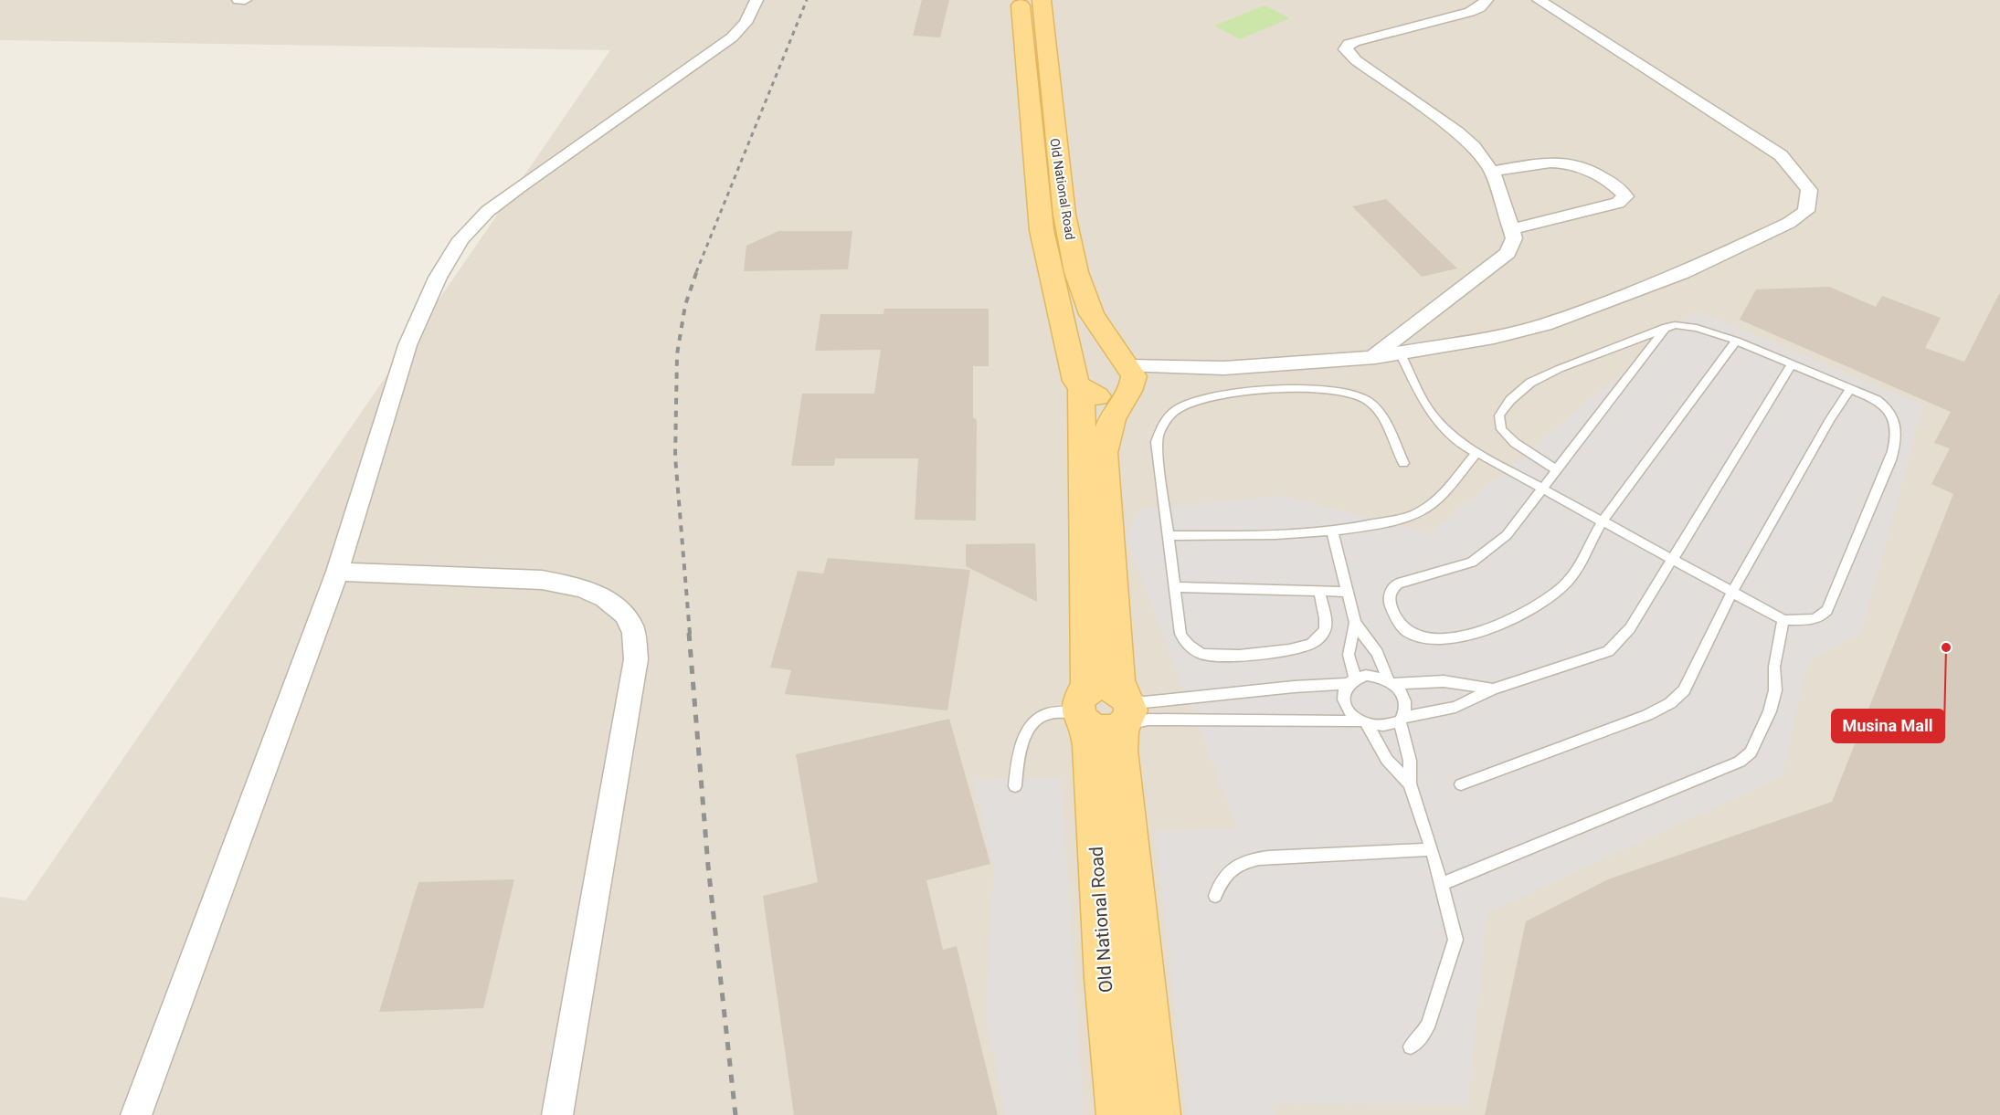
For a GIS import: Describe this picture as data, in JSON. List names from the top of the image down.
{
  "streets": {
    "main road": ["Old National Road"]
  },
  "places": ["Musina Mall"]
}
